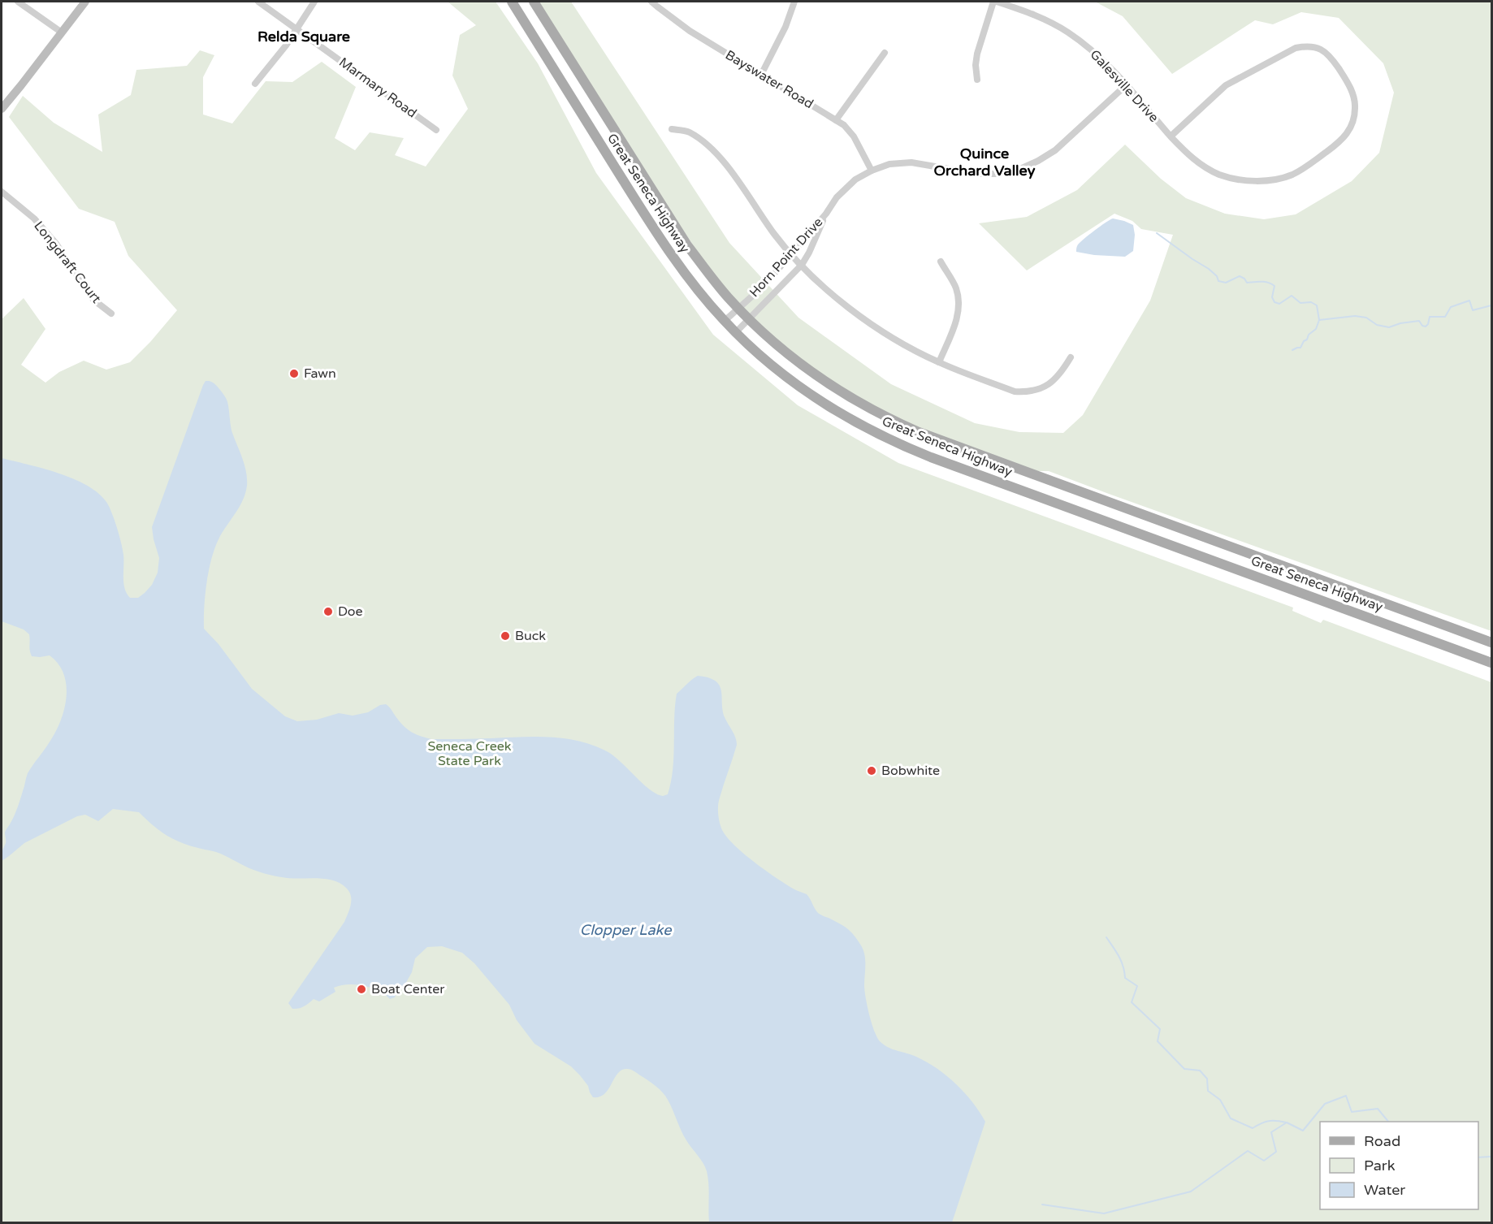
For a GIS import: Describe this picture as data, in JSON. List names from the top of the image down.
{
  "streets": {
    "main road": ["Great Seneca Highway"],
    "street": [
      "Bayswater Road",
      "Galesville Drive",
      "Marmary Road",
      "Horn Point Drive",
      "Longdraft Court"
    ]
  },
  "crossings": [
    ["Bayswater Road", "Horn Point Drive"],
    ["Galesville Drive", "Horn Point Drive"],
    ["Great Seneca Highway", "Horn Point Drive"]
  ],
  "districts": ["Relda Square", "Quince Orchard Valley"],
  "water": ["Clopper Lake"],
  "parks": ["Seneca Creek State Park"],
  "places": [
    "Fawn",
    "Doe",
    "Buck",
    "Bobwhite",
    "Boat Center"
  ],
  "legend": ["Road", "Park", "Water"]
}
